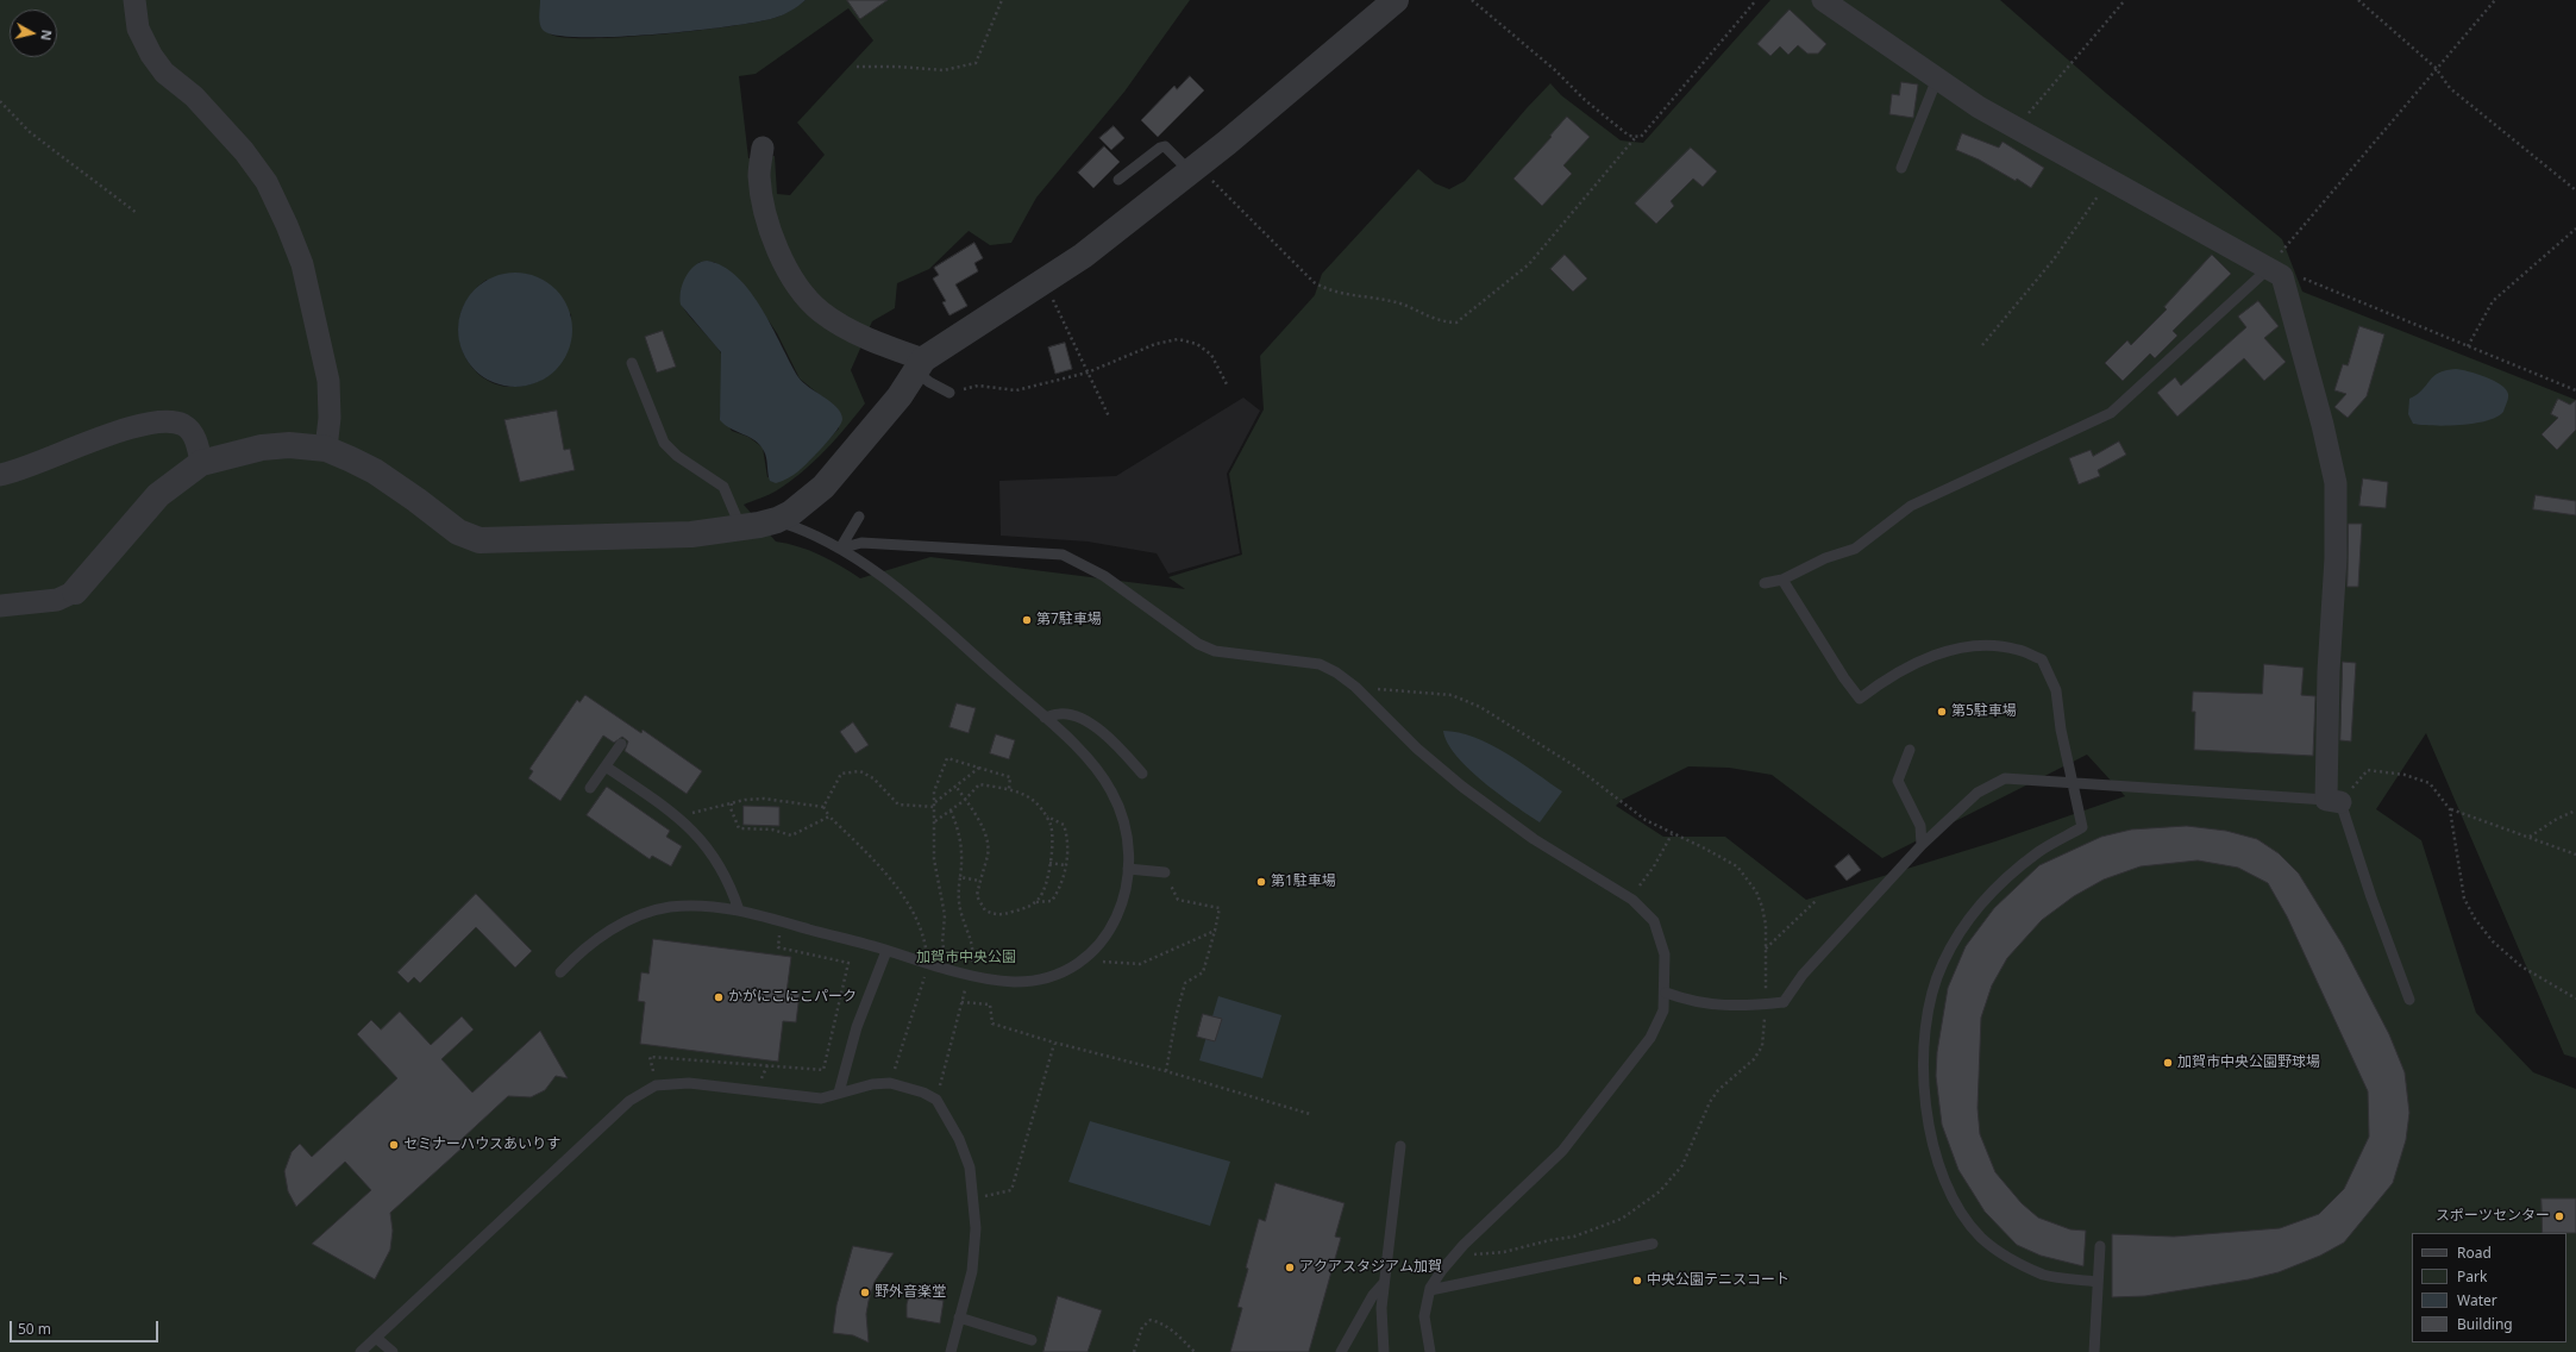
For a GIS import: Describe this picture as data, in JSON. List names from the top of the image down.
{
  "parks": ["加賀市中央公園"],
  "places": [
    "第7駐車場",
    "第5駐車場",
    "第1駐車場",
    "かがにこにこパーク",
    "加賀市中央公園野球場",
    "セミナーハウスあいりす",
    "スポーツセンター",
    "アクアスタジアム加賀",
    "中央公園テニスコート",
    "野外音楽堂"
  ],
  "legend": [
    "Road",
    "Park",
    "Water",
    "Building"
  ],
  "scale_bar": "50 m",
  "north": "right"
}
